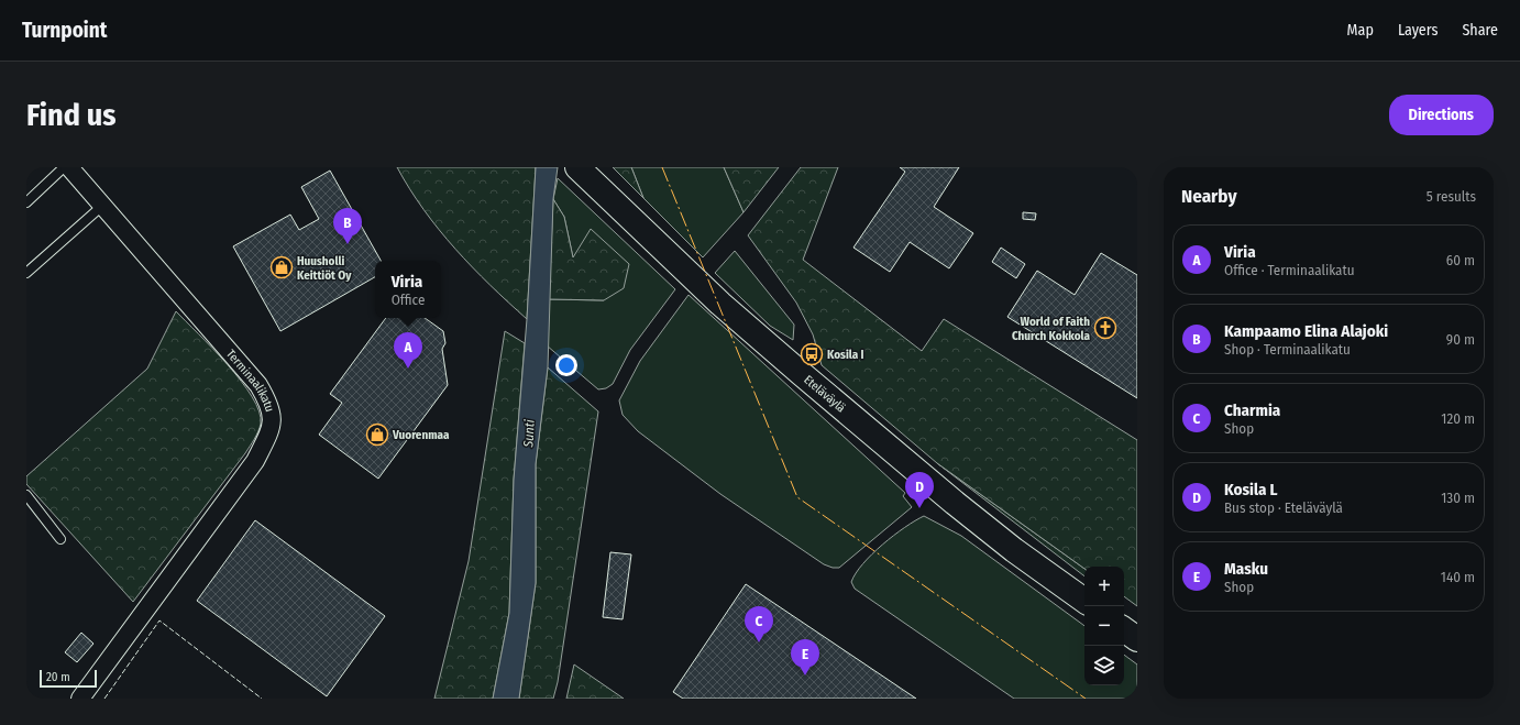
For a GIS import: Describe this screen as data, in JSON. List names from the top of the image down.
{
  "streets": {
    "highway": ["Eteläväylä"],
    "street": ["Terminaalikatu"]
  },
  "water": ["Sunti"],
  "places": {
    "shop": ["Huusholli Keittiöt Oy", "Vuorenmaa"],
    "church": ["World of Faith Church Kokkola"],
    "bus stop": ["Kosila I"]
  },
  "scale_bar": "20 m",
  "page": {
    "header": "Turnpoint",
    "nav": ["Map", "Layers", "Share"],
    "buttons": "Directions",
    "title": "Find us",
    "heading": ["Nearby", "5 results"],
    "pins": [
      "B",
      "A",
      "D",
      "C",
      "E"
    ],
    "list": [
      {
        "mark": "A",
        "name": "Viria",
        "note": "Office · Terminaalikatu",
        "value": "60 m"
      },
      {
        "mark": "B",
        "name": "Kampaamo Elina Alajoki",
        "note": "Shop · Terminaalikatu",
        "value": "90 m"
      },
      {
        "mark": "C",
        "name": "Charmia",
        "note": "Shop",
        "value": "120 m"
      },
      {
        "mark": "D",
        "name": "Kosila L",
        "note": "Bus stop · Eteläväylä",
        "value": "130 m"
      },
      {
        "mark": "E",
        "name": "Masku",
        "note": "Shop",
        "value": "140 m"
      }
    ],
    "popup": ["Viria", "Office"],
    "map_buttons": ["+", "−"],
    "scale": "20 m"
  }
}
